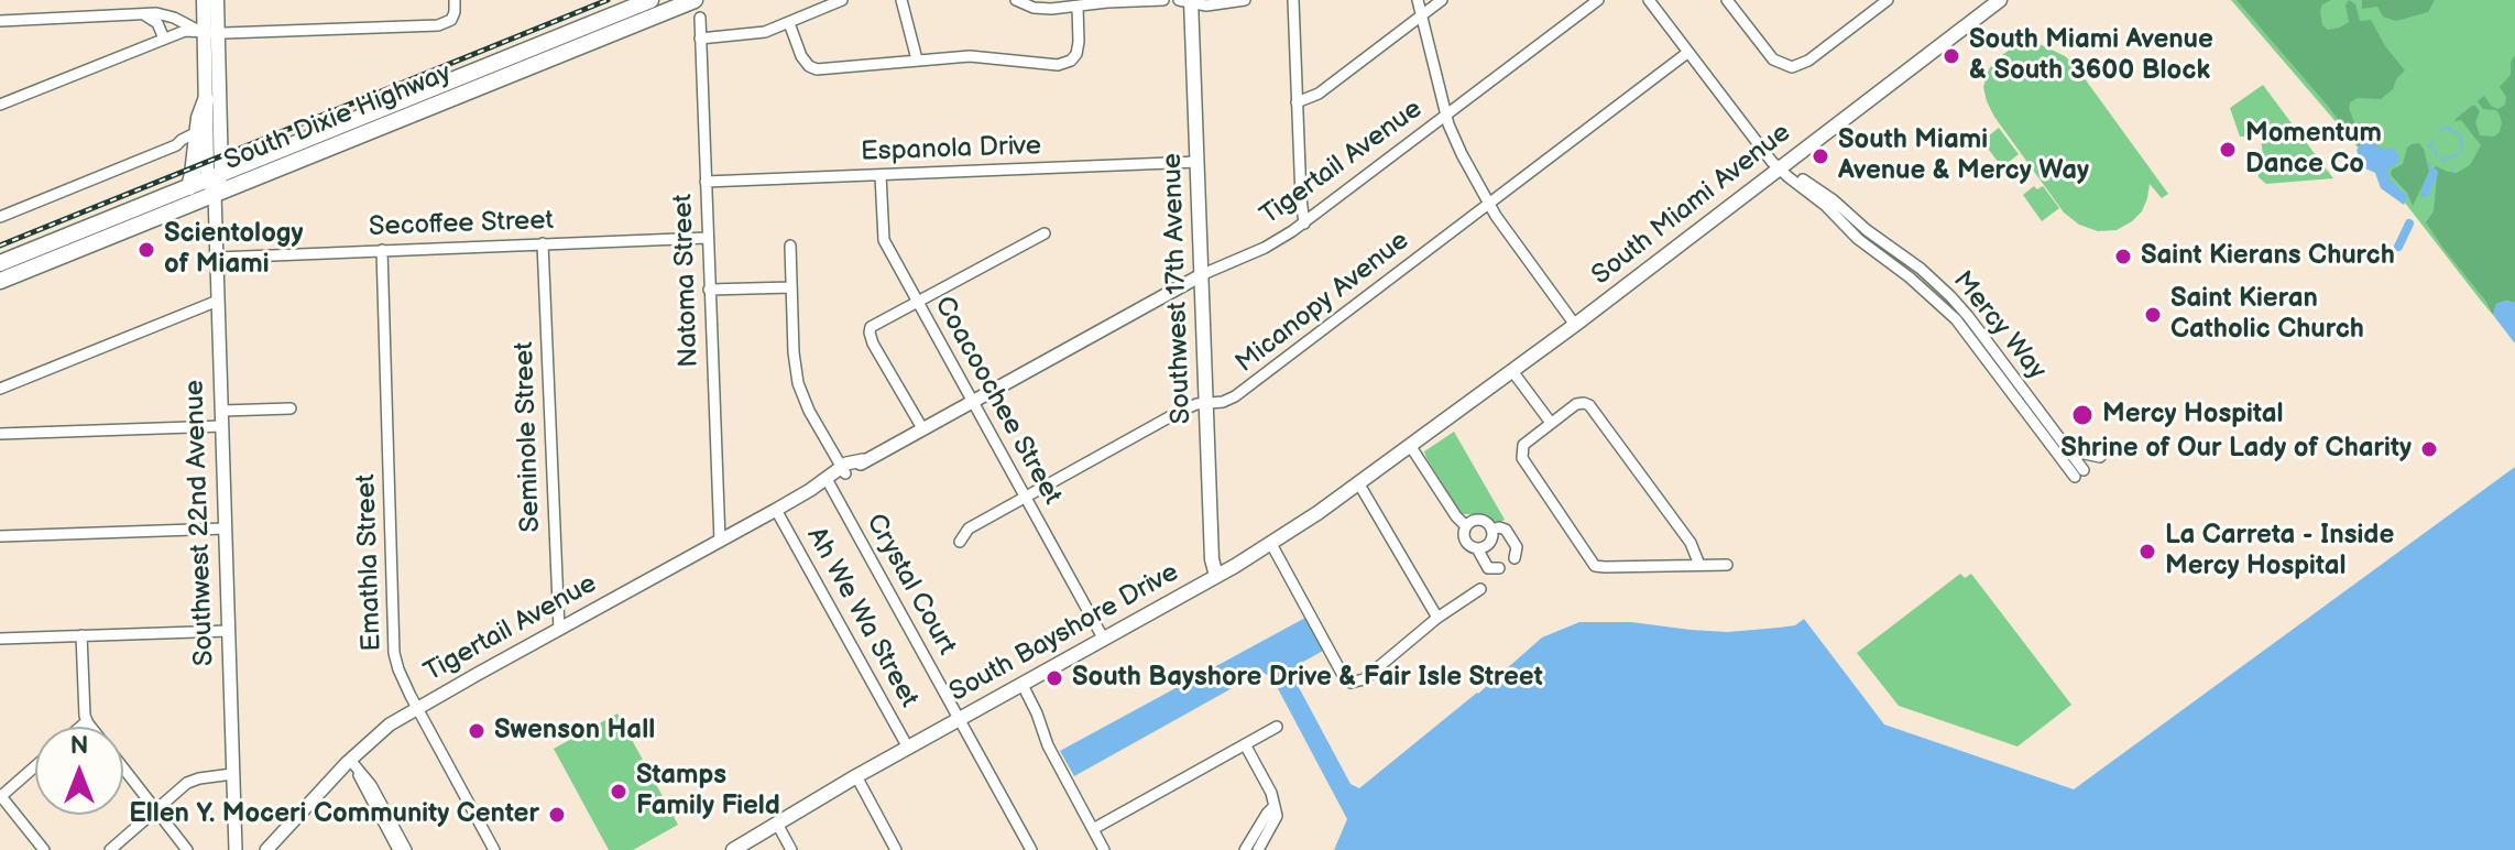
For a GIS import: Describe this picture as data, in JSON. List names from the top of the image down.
{
  "streets": {
    "highway": ["South Dixie Highway"],
    "main road": [
      "South Miami Avenue",
      "Southwest 17th Avenue",
      "Southwest 22nd Avenue",
      "South Bayshore Drive"
    ],
    "street": [
      "Espanola Drive",
      "Tigertail Avenue",
      "Secoffee Street",
      "Natoma Street",
      "Micanopy Avenue",
      "Mercy Way",
      "Coacoochee Street",
      "Seminole Street",
      "Emathla Street",
      "Crystal Court",
      "Ah We Wa Street"
    ]
  },
  "crossings": [
    ["South Dixie Highway", "Southwest 22nd Avenue"],
    ["Espanola Drive", "Natoma Street"],
    ["Espanola Drive", "Southwest 17th Avenue"],
    ["Espanola Drive", "Coacoochee Street"],
    ["Tigertail Avenue", "Natoma Street"],
    ["Tigertail Avenue", "Southwest 17th Avenue"],
    ["Tigertail Avenue", "Coacoochee Street"],
    ["Tigertail Avenue", "Seminole Street"],
    ["Tigertail Avenue", "Emathla Street"],
    ["Tigertail Avenue", "Crystal Court"],
    ["Tigertail Avenue", "Ah We Wa Street"],
    ["South Miami Avenue", "Mercy Way"],
    ["South Miami Avenue", "South Bayshore Drive"],
    ["Secoffee Street", "Natoma Street"],
    ["Secoffee Street", "Seminole Street"],
    ["Secoffee Street", "Southwest 22nd Avenue"],
    ["Secoffee Street", "Emathla Street"],
    ["Southwest 17th Avenue", "Micanopy Avenue"],
    ["Southwest 17th Avenue", "South Bayshore Drive"],
    ["Micanopy Avenue", "Coacoochee Street"],
    ["Coacoochee Street", "South Bayshore Drive"],
    ["Crystal Court", "South Bayshore Drive"],
    ["Ah We Wa Street", "South Bayshore Drive"]
  ],
  "places": [
    "South Miami Avenue & South 3600 Block",
    "Momentum Dance Co",
    "South Miami Avenue & Mercy Way",
    "Scientology of Miami",
    "Saint Kierans Church",
    "Saint Kieran Catholic Church",
    "Mercy Hospital",
    "Shrine of Our Lady of Charity",
    "La Carreta - Inside Mercy Hospital",
    "South Bayshore Drive & Fair Isle Street",
    "Swenson Hall",
    "Stamps Family Field",
    "Ellen Y. Moceri Community Center"
  ],
  "north": "top"
}
